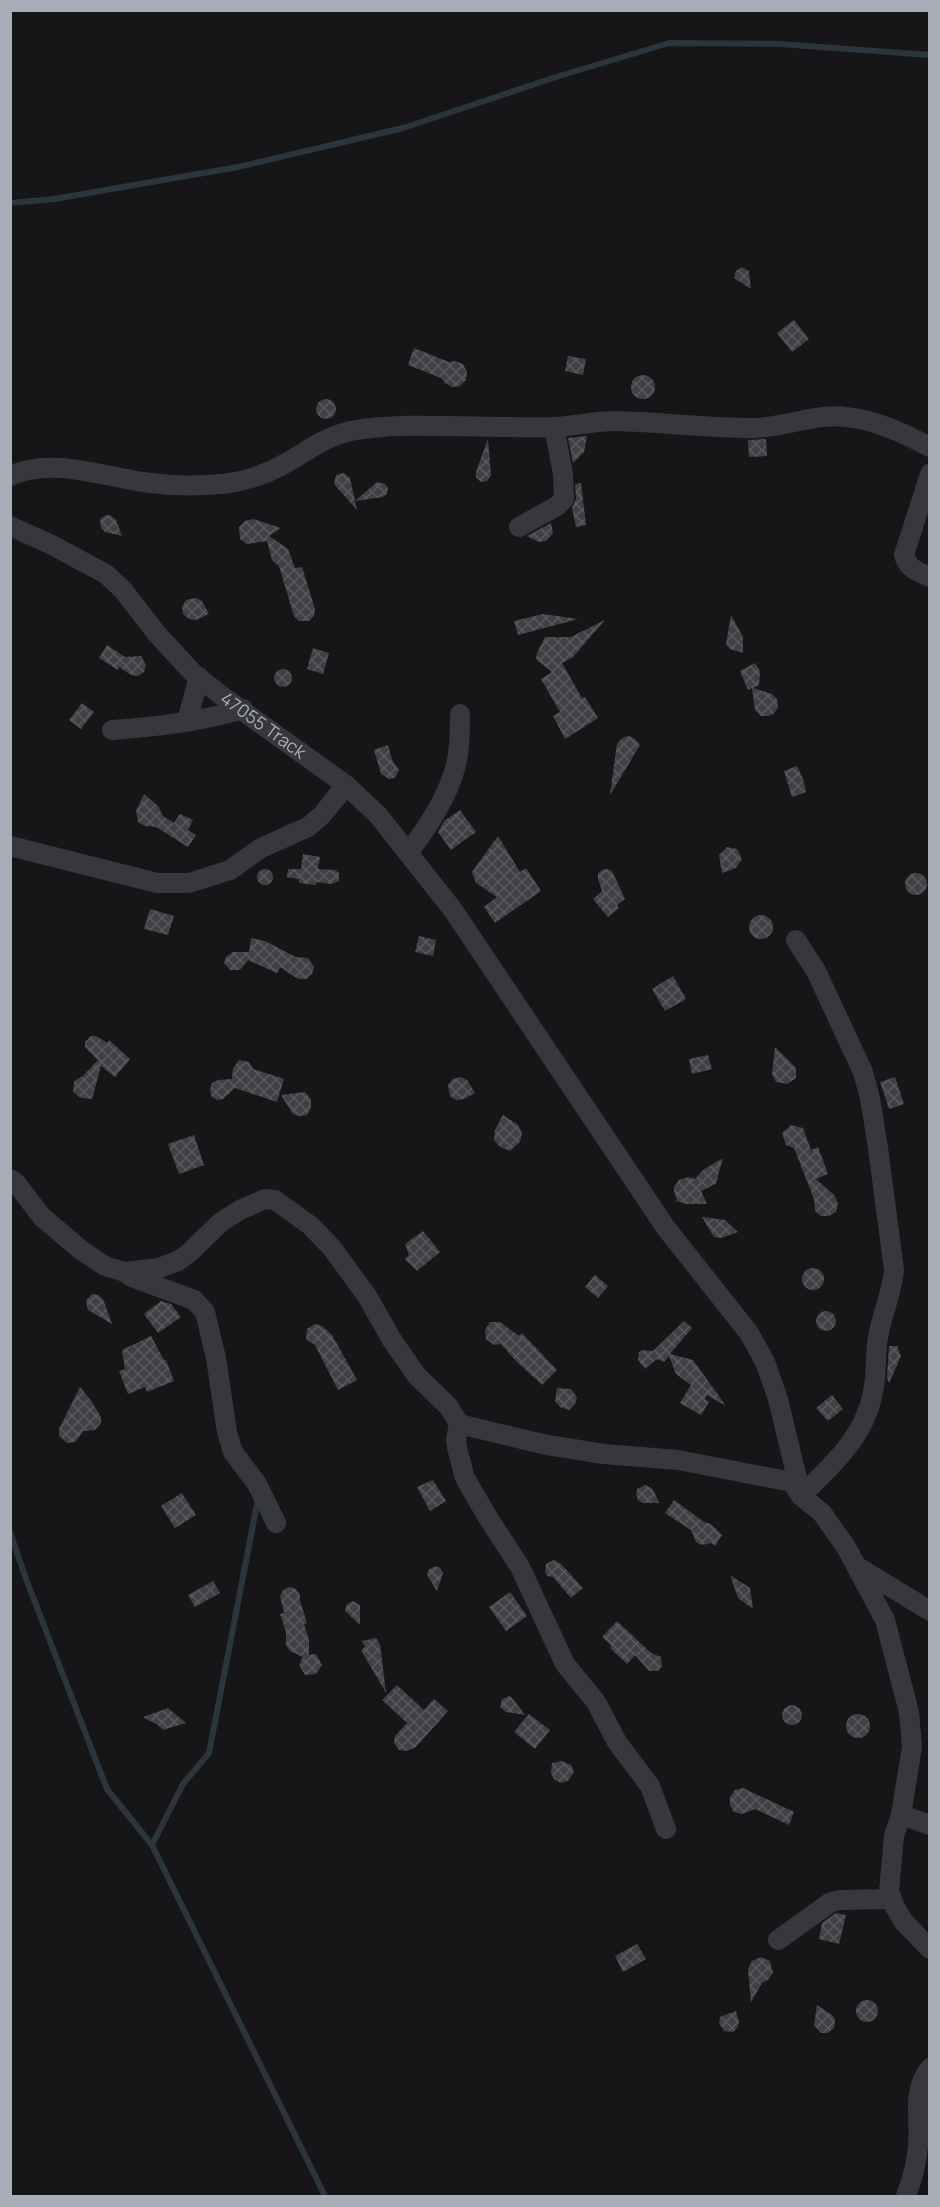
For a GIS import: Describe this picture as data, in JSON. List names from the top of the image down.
{
  "streets": {
    "street": ["47055 Track"]
  }
}
